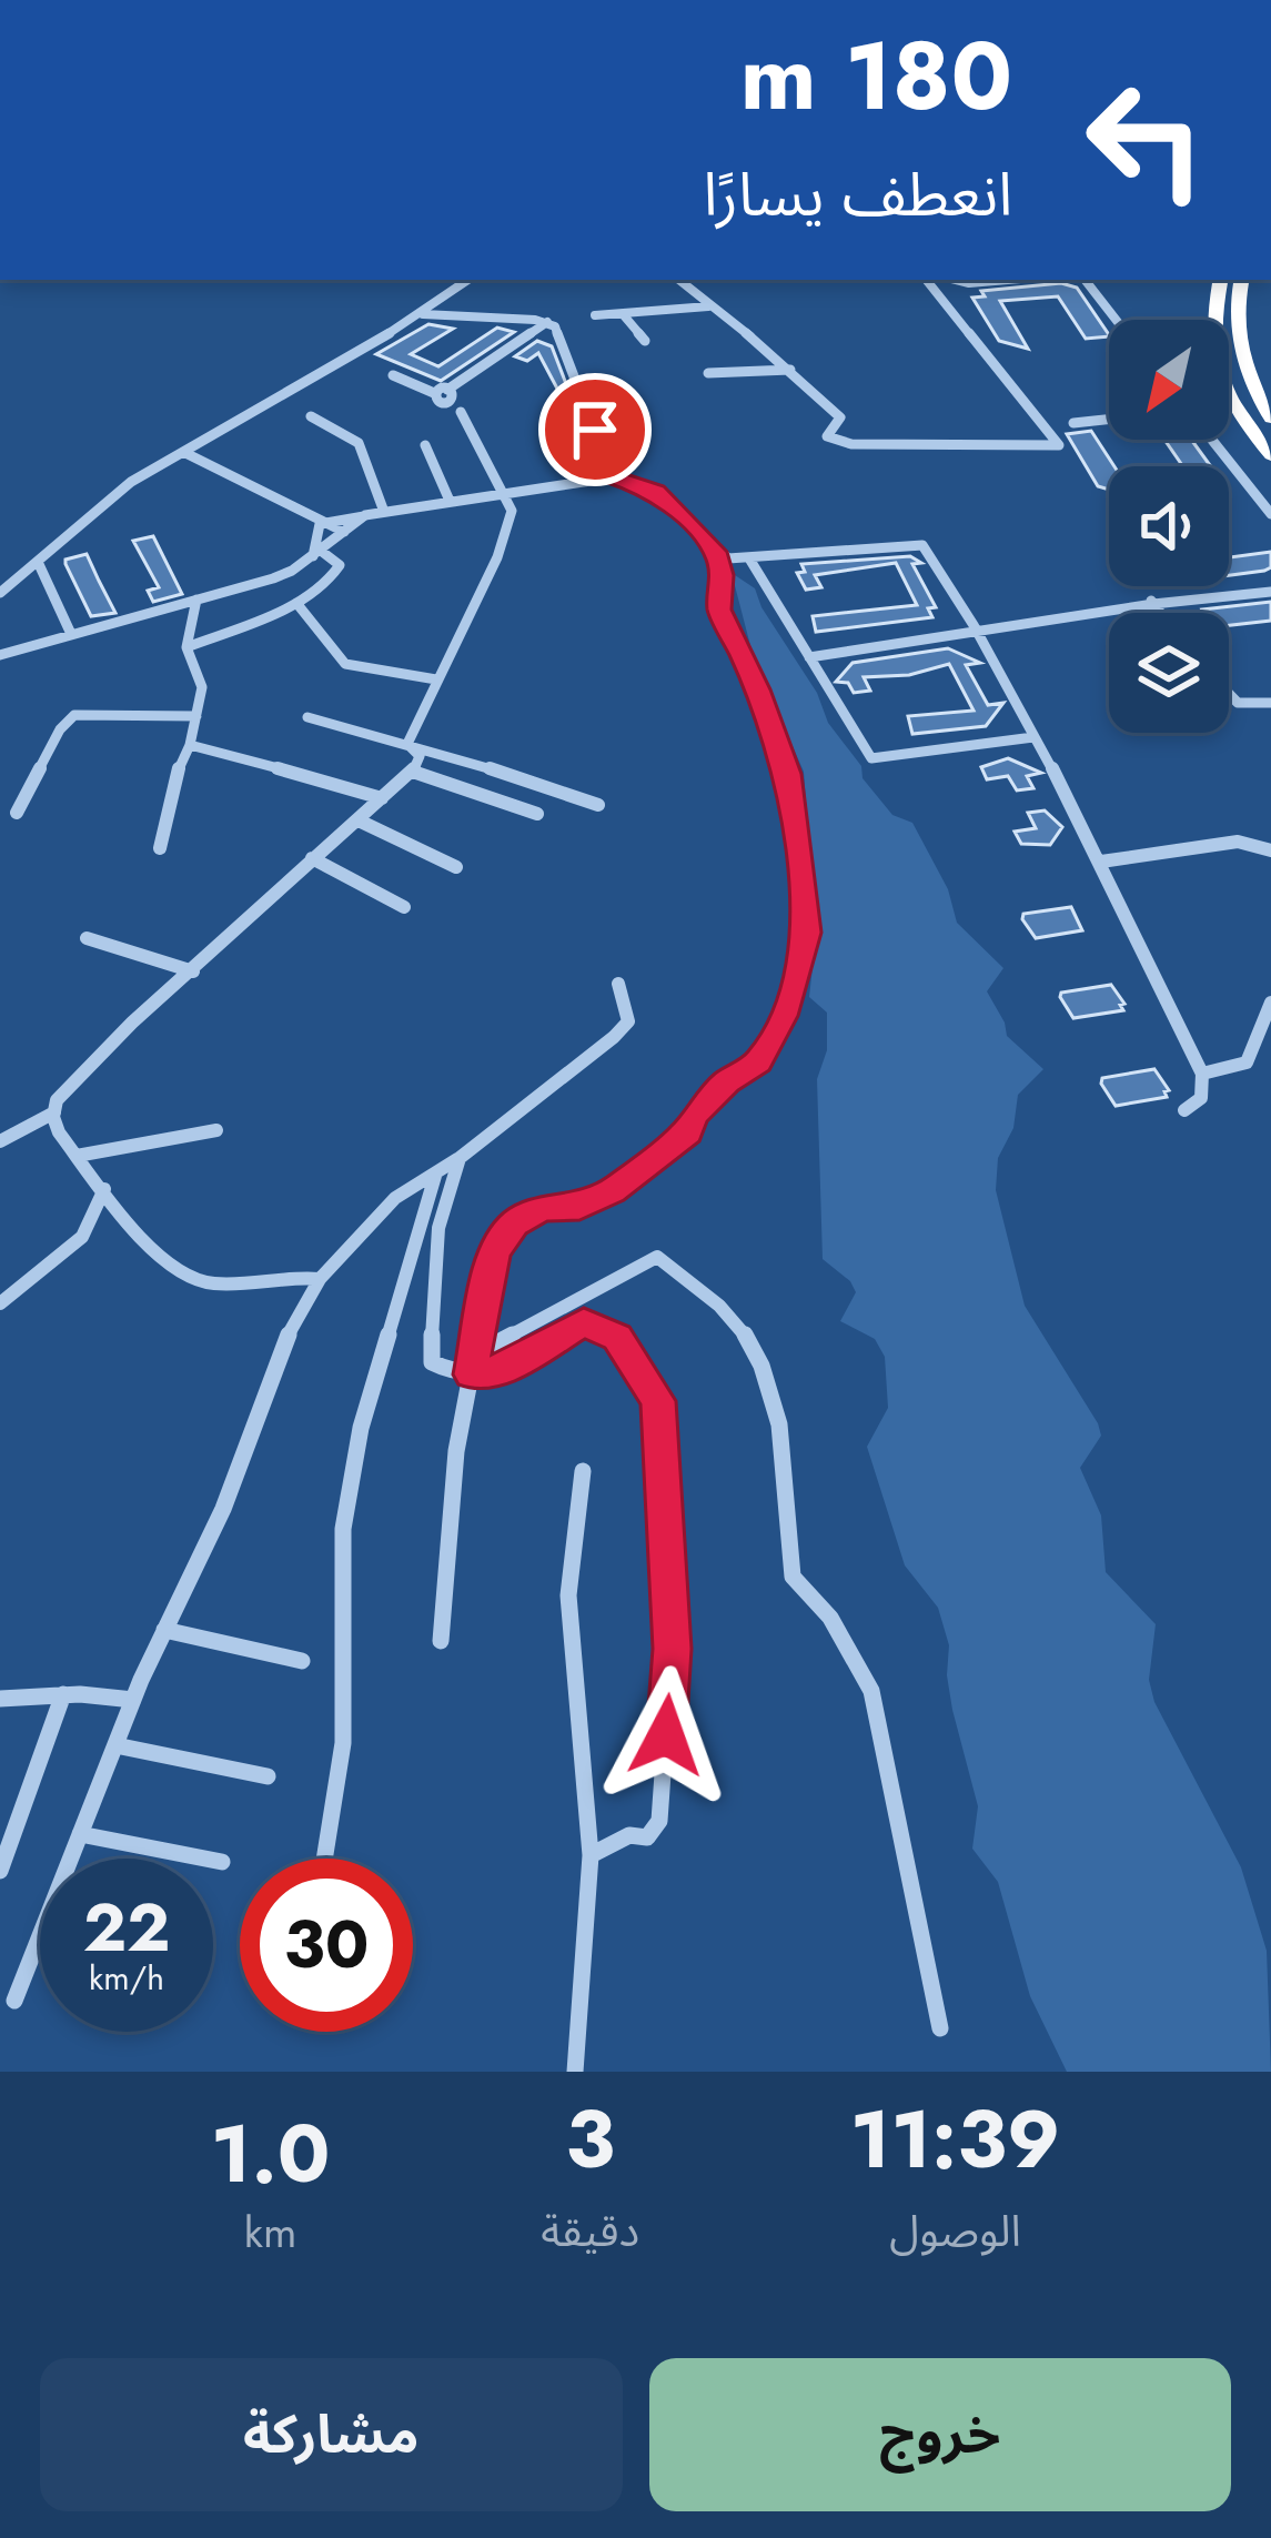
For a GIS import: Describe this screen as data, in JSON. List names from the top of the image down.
{
  "north": "bottom left",
  "page": {
    "turn": ["180 m", "انعطف يسارًا"],
    "speed": "22 km/h",
    "limit": "30",
    "eta": [
      "11:39",
      "الوصول",
      "3",
      "دقيقة",
      "1.0",
      "km"
    ],
    "buttons": ["خروج", "مشاركة"]
  }
}
